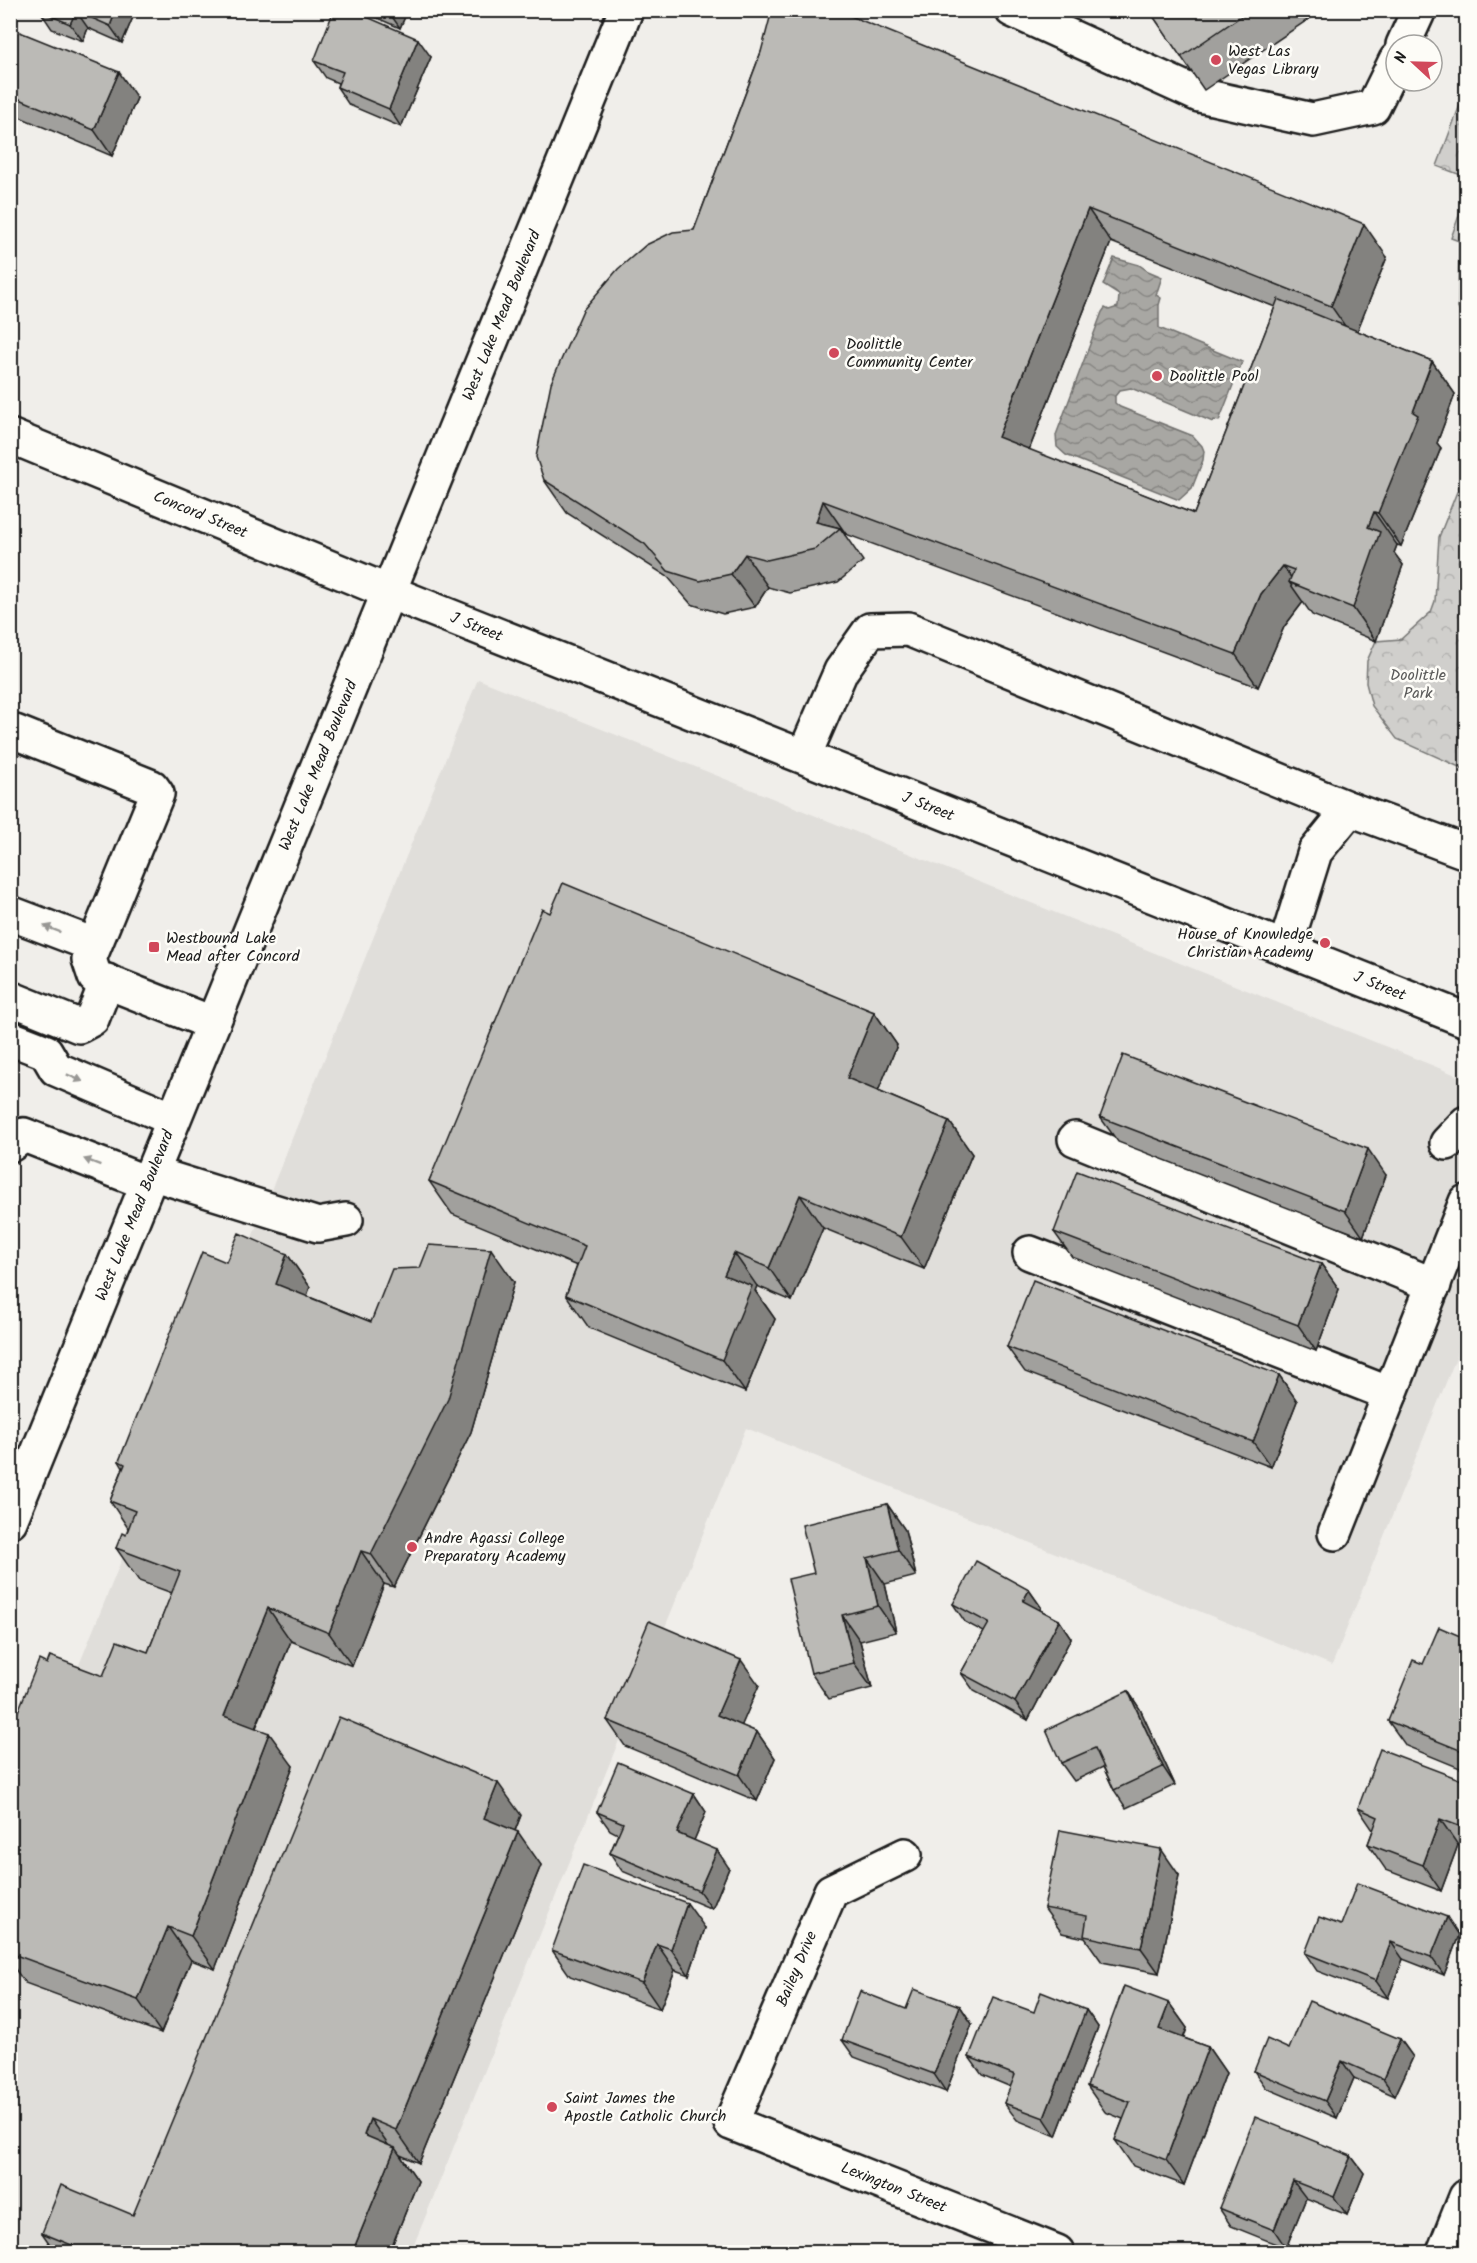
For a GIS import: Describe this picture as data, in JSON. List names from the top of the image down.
{
  "streets": {
    "street": [
      "West Lake Mead Boulevard",
      "Concord Street",
      "J Street",
      "Bailey Drive",
      "Lexington Street"
    ]
  },
  "crossings": [
    ["West Lake Mead Boulevard", "Concord Street"],
    ["West Lake Mead Boulevard", "J Street"],
    ["Concord Street", "J Street"],
    ["Bailey Drive", "Lexington Street"]
  ],
  "parks": ["Doolittle Park"],
  "places": {
    "other": [
      "West Las Vegas Library",
      "Doolittle Community Center",
      "Doolittle Pool",
      "House of Knowledge Christian Academy",
      "Andre Agassi College Preparatory Academy",
      "Saint James the Apostle Catholic Church"
    ],
    "transit": ["Westbound Lake Mead after Concord"]
  },
  "north": "left"
}
